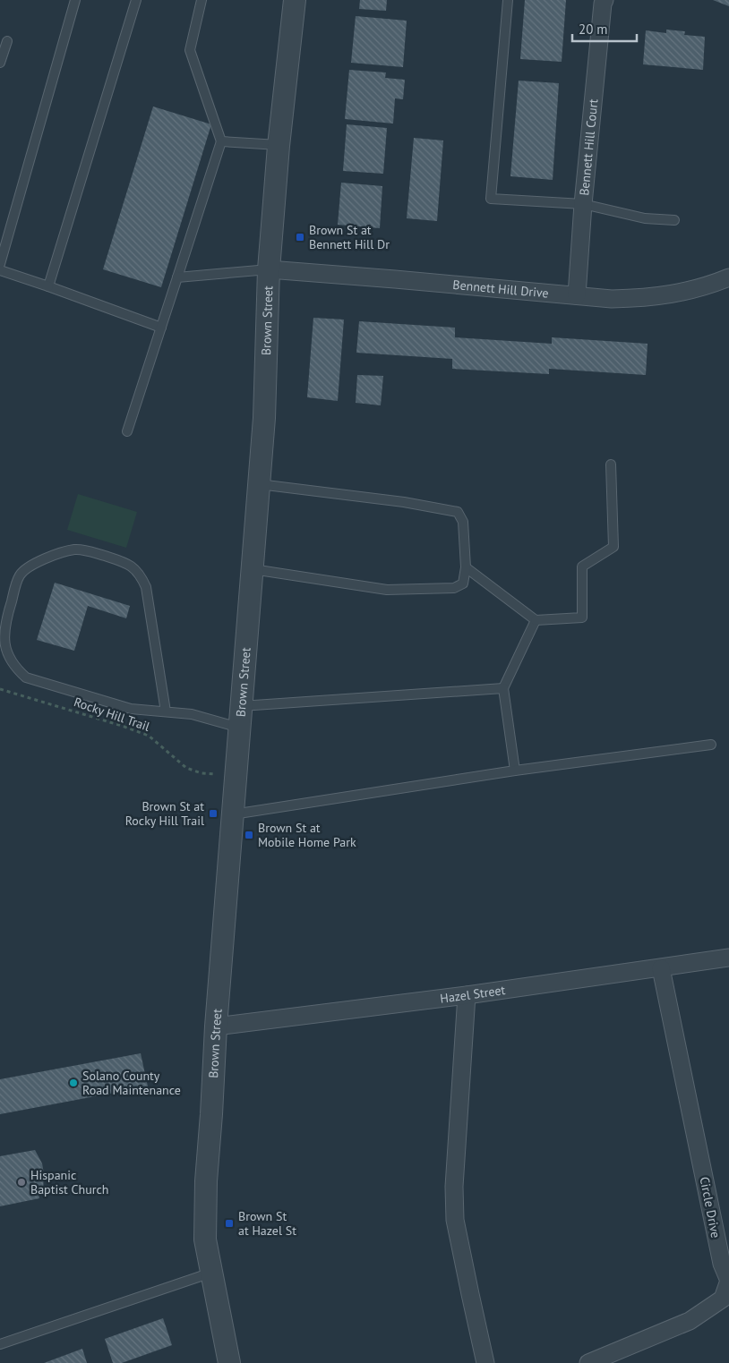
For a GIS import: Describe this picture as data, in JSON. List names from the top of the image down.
{
  "streets": {
    "street": [
      "Bennett Hill Court",
      "Bennett Hill Drive",
      "Brown Street",
      "Hazel Street",
      "Circle Drive"
    ],
    "path": ["Rocky Hill Trail"]
  },
  "crossings": [
    ["Bennett Hill Court", "Bennett Hill Drive"],
    ["Bennett Hill Drive", "Brown Street"],
    ["Brown Street", "Rocky Hill Trail"],
    ["Brown Street", "Hazel Street"],
    ["Hazel Street", "Circle Drive"]
  ],
  "places": {
    "transit": [
      "Brown St at Bennett Hill Dr",
      "Brown St at Rocky Hill Trail",
      "Brown St at Mobile Home Park",
      "Brown St at Hazel St"
    ],
    "other": ["Solano County Road Maintenance", "Hispanic Baptist Church"]
  },
  "scale_bar": "20 m"
}
